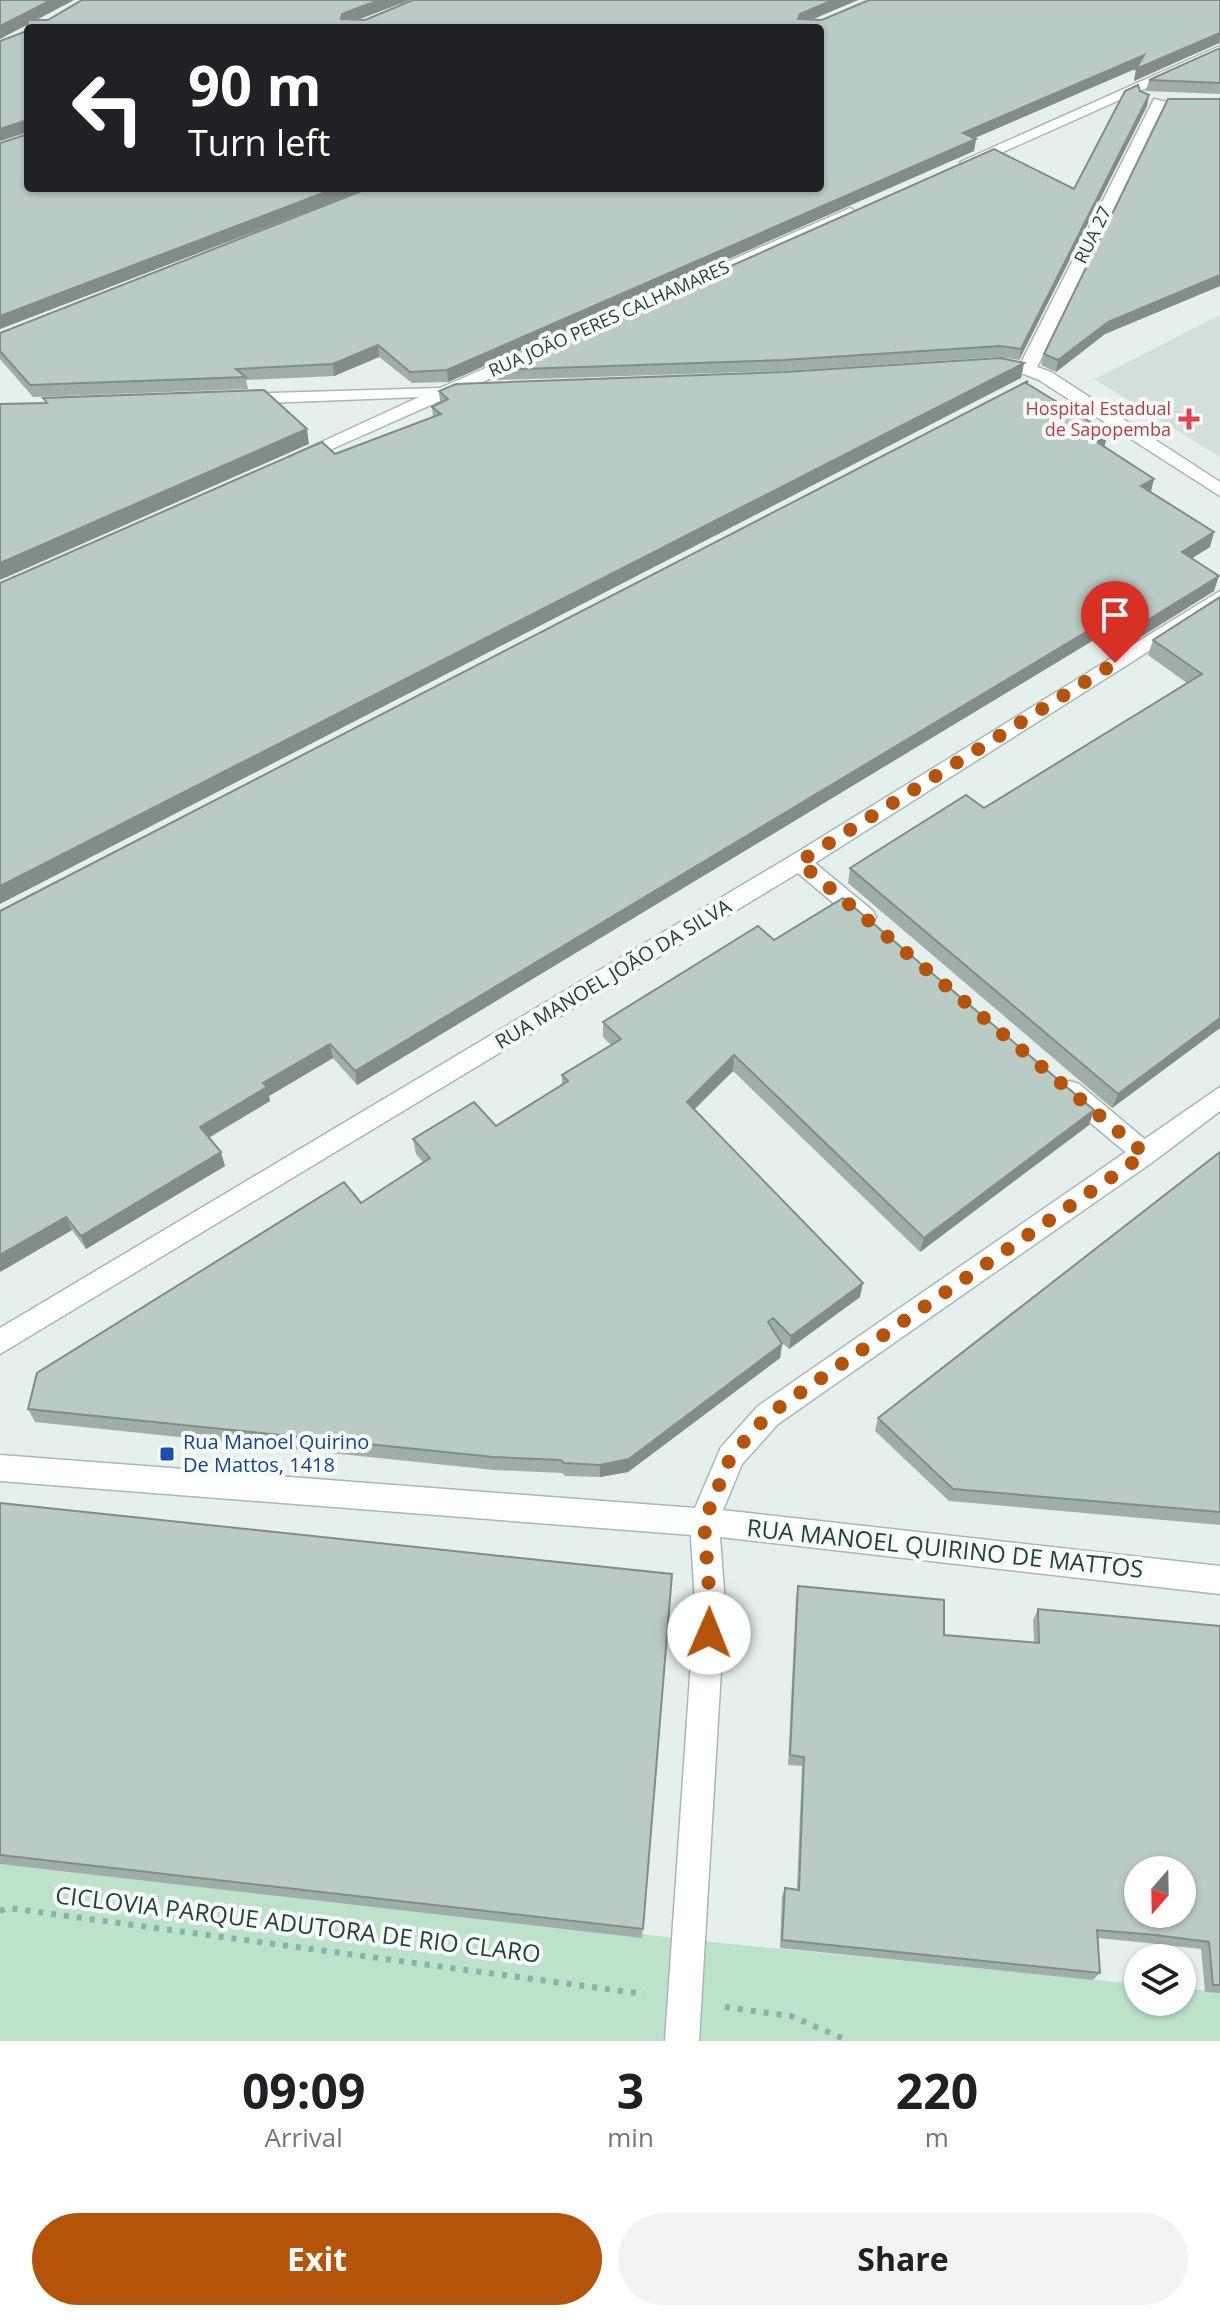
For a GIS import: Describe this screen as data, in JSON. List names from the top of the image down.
{
  "streets": {
    "street": [
      "RUA 27",
      "RUA JOÃO PERES CALHAMARES",
      "RUA MANOEL JOÃO DA SILVA",
      "RUA MANOEL QUIRINO DE MATTOS"
    ],
    "path": ["CICLOVIA PARQUE ADUTORA DE RIO CLARO"]
  },
  "places": {
    "health": ["Hospital Estadual de Sapopemba"],
    "transit": ["Rua Manoel Quirino De Mattos, 1418"]
  },
  "north": "bottom",
  "page": {
    "turn": ["90 m", "Turn left"],
    "eta": [
      "09:09",
      "Arrival",
      "3",
      "min",
      "220",
      "m"
    ],
    "buttons": ["Exit", "Share"]
  }
}
